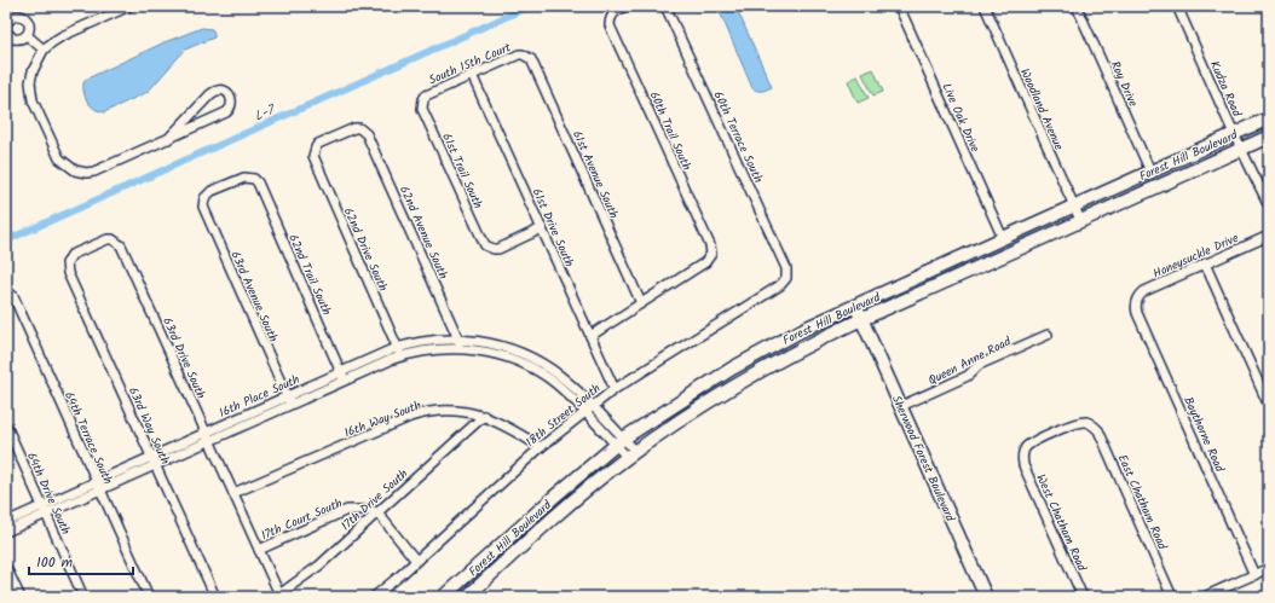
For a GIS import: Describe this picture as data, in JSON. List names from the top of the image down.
{
  "streets": {
    "main road": ["Forest Hill Boulevard", "Sherwood Forest Boulevard"],
    "street": [
      "South 15th Court",
      "Roy Drive",
      "Kudza Road",
      "Woodland Avenue",
      "Live Oak Drive",
      "60th Trail South",
      "60th Terrace South",
      "61st Trail South",
      "61st Avenue South",
      "61st Drive South",
      "62nd Avenue South",
      "62nd Drive South",
      "Honeysuckle Drive",
      "62nd Trail South",
      "63rd Avenue South",
      "63rd Drive South",
      "Queen Anne Road",
      "16th Place South",
      "18th Street South",
      "16th Way South",
      "63rd Way South",
      "Baythorne Road",
      "64th Terrace South",
      "64th Drive South",
      "17th Drive South",
      "East Chatham Road",
      "17th Court South",
      "West Chatham Road"
    ]
  },
  "crossings": [
    ["South 15th Court", "61st Trail South"],
    ["South 15th Court", "61st Avenue South"],
    ["South 15th Court", "61st Drive South"],
    ["Roy Drive", "Forest Hill Boulevard"],
    ["Kudza Road", "Forest Hill Boulevard"],
    ["Woodland Avenue", "Forest Hill Boulevard"],
    ["Live Oak Drive", "Forest Hill Boulevard"],
    ["60th Trail South", "61st Avenue South"],
    ["60th Terrace South", "18th Street South"],
    ["Forest Hill Boulevard", "16th Place South"],
    ["Forest Hill Boulevard", "Sherwood Forest Boulevard"],
    ["61st Trail South", "61st Drive South"],
    ["61st Drive South", "18th Street South"],
    ["62nd Avenue South", "62nd Drive South"],
    ["62nd Avenue South", "16th Place South"],
    ["62nd Drive South", "16th Place South"],
    ["Honeysuckle Drive", "Baythorne Road"],
    ["62nd Trail South", "63rd Avenue South"],
    ["62nd Trail South", "16th Place South"],
    ["63rd Avenue South", "16th Place South"],
    ["63rd Drive South", "16th Place South"],
    ["63rd Drive South", "16th Way South"],
    ["63rd Drive South", "63rd Way South"],
    ["63rd Drive South", "17th Drive South"],
    ["63rd Drive South", "17th Court South"],
    ["Queen Anne Road", "Sherwood Forest Boulevard"],
    ["16th Place South", "18th Street South"],
    ["16th Place South", "63rd Way South"],
    ["16th Place South", "64th Terrace South"],
    ["16th Place South", "64th Drive South"],
    ["18th Street South", "16th Way South"],
    ["16th Way South", "17th Drive South"],
    ["17th Drive South", "17th Court South"],
    ["East Chatham Road", "West Chatham Road"]
  ],
  "water": ["L-7"],
  "scale_bar": "100 m"
}
